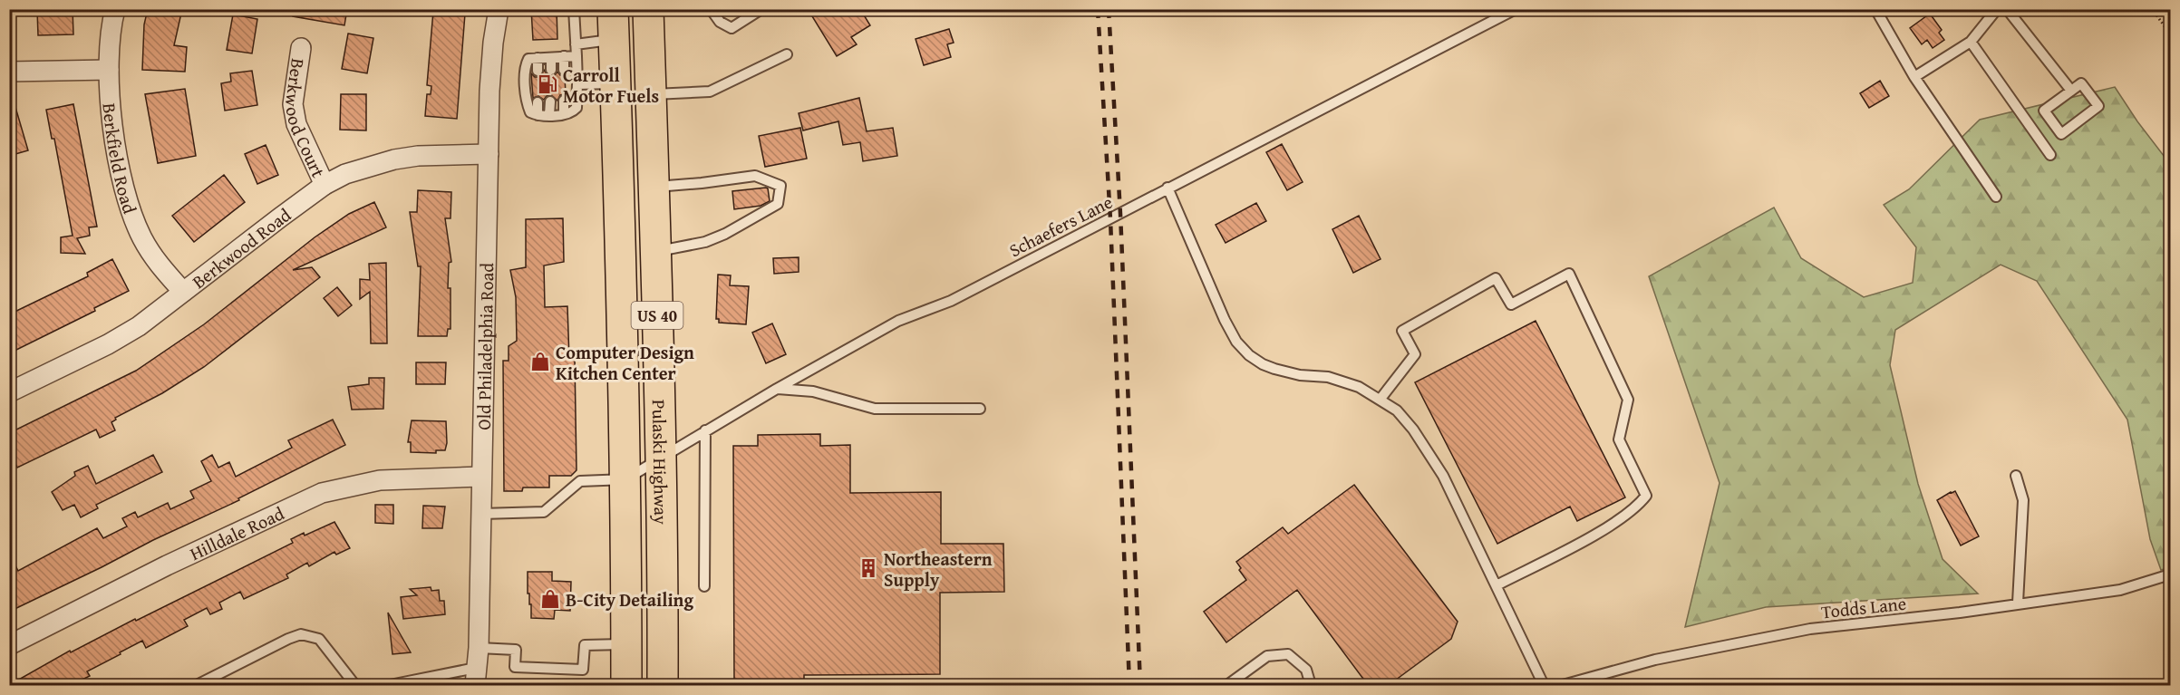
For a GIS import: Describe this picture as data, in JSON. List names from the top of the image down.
{
  "streets": {
    "highway": ["US 40", "Pulaski Highway"],
    "street": [
      "Berkwood Court",
      "Berkfield Road",
      "Berkwood Road",
      "Old Philadelphia Road",
      "Hilldale Road"
    ],
    "lane": ["Schaefers Lane", "Todds Lane"]
  },
  "crossings": [
    ["Berkwood Court", "Berkwood Road"],
    ["Berkfield Road", "Berkwood Road"],
    ["Schaefers Lane", "Pulaski Highway"],
    ["Berkwood Road", "Old Philadelphia Road"],
    ["Old Philadelphia Road", "Hilldale Road"]
  ],
  "places": {
    "fuel station": ["Carroll Motor Fuels"],
    "shop": ["Computer Design Kitchen Center", "B-City Detailing"],
    "building": ["Northeastern Supply"]
  }
}
